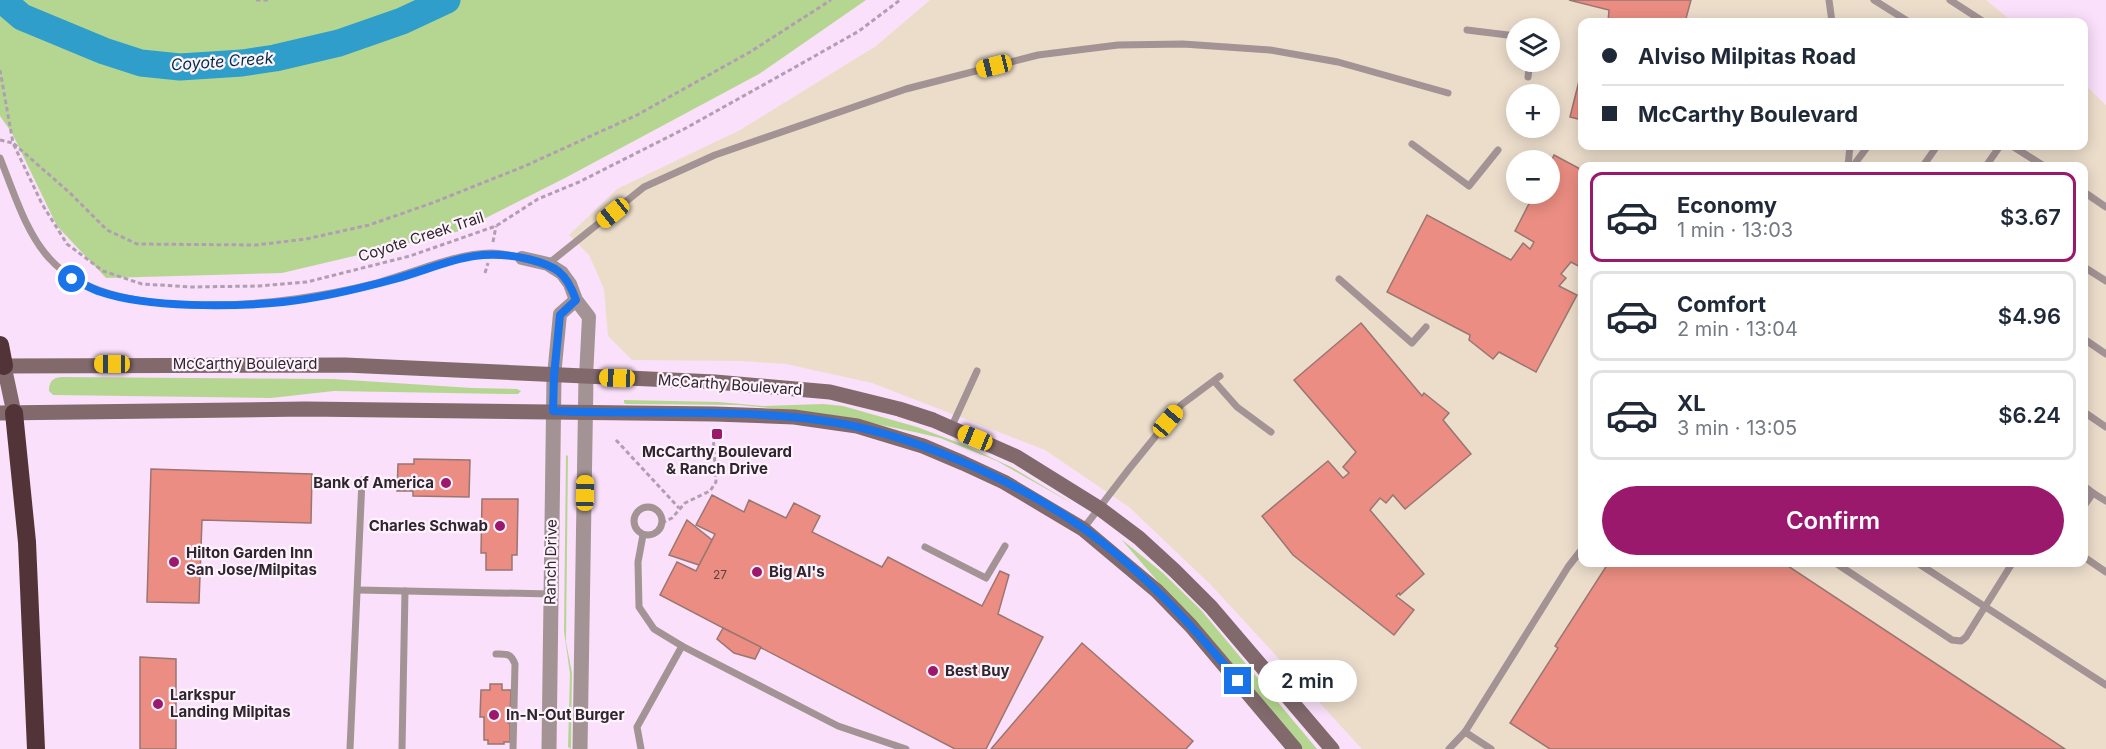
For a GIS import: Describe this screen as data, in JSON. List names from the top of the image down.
{
  "streets": {
    "main road": ["McCarthy Boulevard"],
    "street": ["Ranch Drive"],
    "path": ["Coyote Creek Trail"]
  },
  "crossings": [
    ["McCarthy Boulevard", "Ranch Drive"]
  ],
  "water": ["Coyote Creek"],
  "places": {
    "transit": ["McCarthy Boulevard & Ranch Drive"],
    "other": [
      "Bank of America",
      "Charles Schwab",
      "Hilton Garden Inn San Jose/Milpitas",
      "Big Al's",
      "Best Buy",
      "Larkspur Landing Milpitas",
      "In-N-Out Burger"
    ]
  },
  "house_numbers": ["27"],
  "page": {
    "map_buttons": ["+", "−"],
    "banner": ["Alviso Milpitas Road", "McCarthy Boulevard"],
    "list": [
      {
        "name": "Economy",
        "note": "1 min · 13:03",
        "value": "$3.67"
      },
      {
        "name": "Comfort",
        "note": "2 min · 13:04",
        "value": "$4.96"
      },
      {
        "name": "XL",
        "note": "3 min · 13:05",
        "value": "$6.24"
      }
    ],
    "buttons": "Confirm",
    "bubble": "2 min"
  }
}
